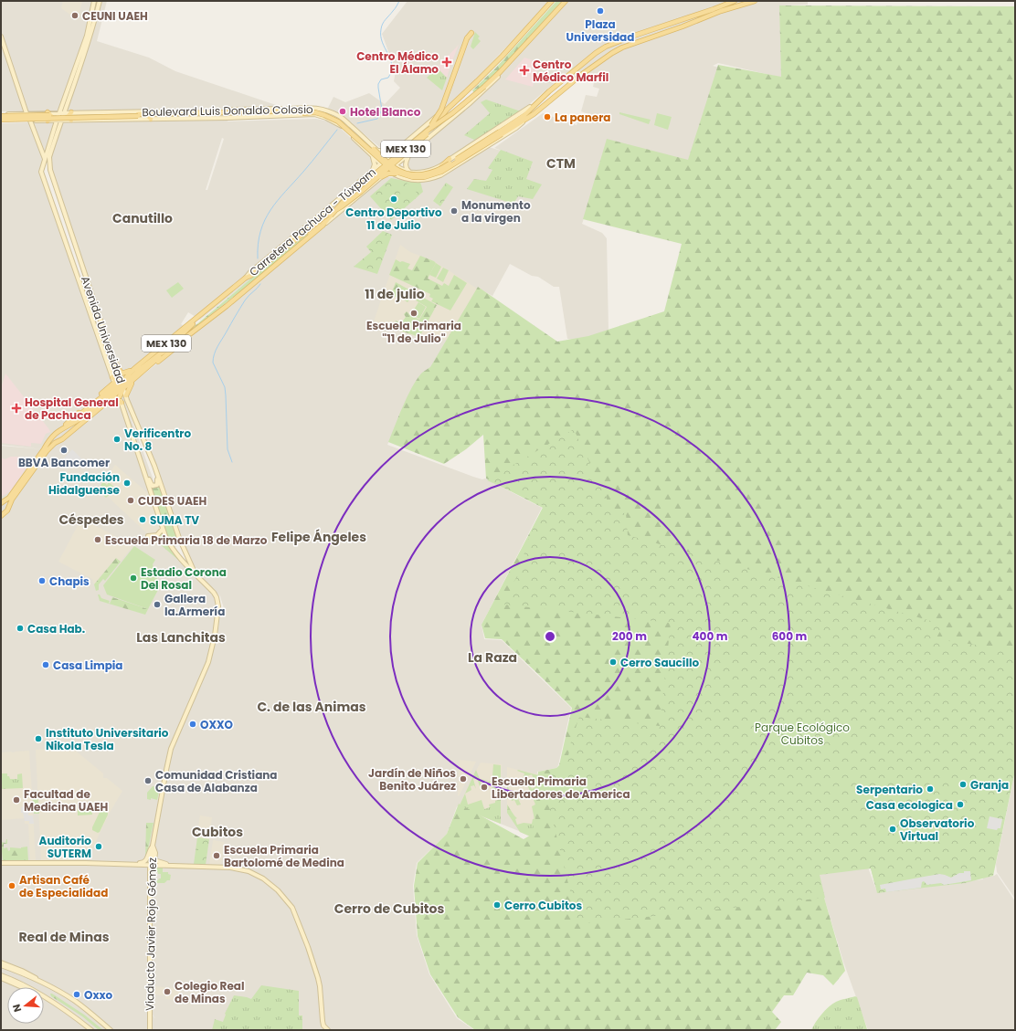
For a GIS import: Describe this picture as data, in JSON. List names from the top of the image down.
{
  "streets": {
    "main road": ["Boulevard Luis Donaldo Colosio", "MEX 130", "Carretera Pachuca - Túxpam"],
    "street": ["Avenida Universidad", "Viaducto Javier Rojo Gómez"]
  },
  "crossings": [
    ["Boulevard Luis Donaldo Colosio", "Carretera Pachuca - Túxpam"],
    ["Boulevard Luis Donaldo Colosio", "Avenida Universidad"],
    ["MEX 130", "Carretera Pachuca - Túxpam"],
    ["Avenida Universidad", "Viaducto Javier Rojo Gómez"]
  ],
  "districts": [
    "CTM",
    "Canutillo",
    "11 de julio",
    "Céspedes",
    "Felipe Ángeles",
    "Las Lanchitas",
    "La Raza",
    "C. de las Animas",
    "Cubitos",
    "Cerro de Cubitos",
    "Real de Minas"
  ],
  "parks": ["Parque Ecológico Cubitos"],
  "places": {
    "other": [
      "Plaza Universidad",
      "CEUNI UAEH",
      "Hotel Blanco",
      "La panera",
      "Centro Deportivo 11 de Julio",
      "Monumento a la virgen",
      "Escuela Primaria \"11 de Julio\"",
      "Verificentro No. 8",
      "BBVA Bancomer",
      "Fundación Hidalguense",
      "CUDES UAEH",
      "SUMA TV",
      "Escuela Primaria 18 de Marzo",
      "Estadio Corona Del Rosal",
      "Chapis",
      "Gallera la.Armería",
      "Casa Hab.",
      "Cerro Saucillo",
      "Casa Limpia",
      "OXXO",
      "Instituto Universitario Nikola Tesla",
      "Jardín de Niños Benito Juárez",
      "Comunidad Cristiana Casa de Alabanza",
      "Granja",
      "Escuela Primaria Libertadores de America",
      "Serpentario",
      "Facultad de Medicina UAEH",
      "Casa ecologica",
      "Observatorio Virtual",
      "Auditorio SUTERM",
      "Escuela Primaria Bartolomé de Medina",
      "Artisan Café de Especialidad",
      "Cerro Cubitos",
      "Colegio Real de Minas",
      "Oxxo"
    ],
    "health": ["Centro Médico El Álamo", "Centro Médico Marfil", "Hospital General de Pachuca"]
  },
  "north": "left",
  "rings": ["200 m", "400 m", "600 m"]
}
